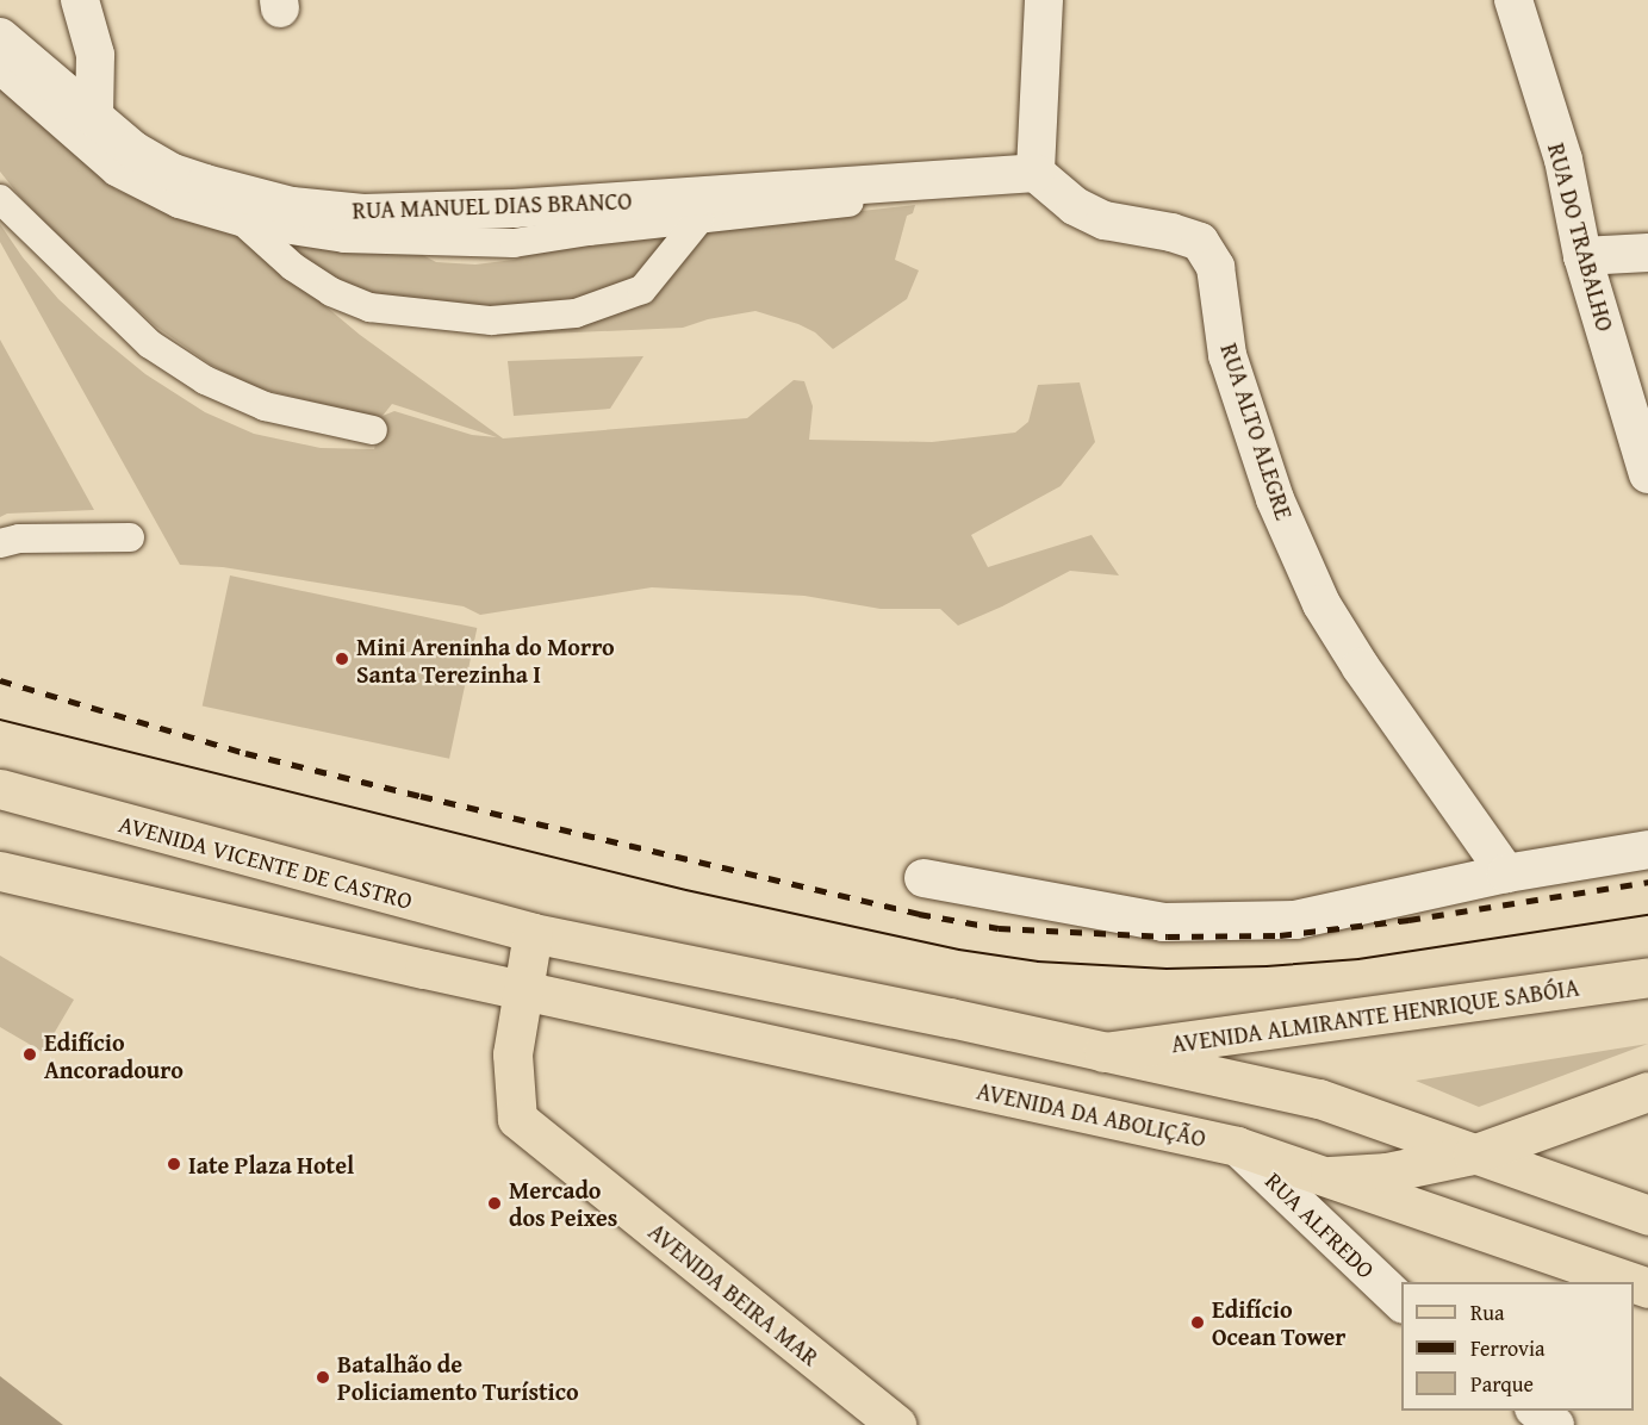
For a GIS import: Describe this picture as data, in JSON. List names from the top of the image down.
{
  "streets": {
    "main road": [
      "AVENIDA VICENTE DE CASTRO",
      "AVENIDA ALMIRANTE HENRIQUE SABÓIA",
      "AVENIDA DA ABOLIÇÃO",
      "AVENIDA BEIRA MAR"
    ],
    "street": [
      "RUA MANUEL DIAS BRANCO",
      "RUA DO TRABALHO",
      "RUA ALTO ALEGRE",
      "RUA ALFREDO"
    ]
  },
  "crossings": [
    ["RUA MANUEL DIAS BRANCO", "RUA ALTO ALEGRE"],
    ["AVENIDA VICENTE DE CASTRO", "AVENIDA BEIRA MAR"],
    ["AVENIDA DA ABOLIÇÃO", "RUA ALFREDO"],
    ["AVENIDA DA ABOLIÇÃO", "AVENIDA BEIRA MAR"]
  ],
  "places": [
    "Mini Areninha do Morro Santa Terezinha I",
    "Edifício Ancoradouro",
    "Iate Plaza Hotel",
    "Mercado dos Peixes",
    "Edifício Ocean Tower",
    "Batalhão de Policiamento Turístico"
  ],
  "legend": ["Rua", "Ferrovia", "Parque"]
}
